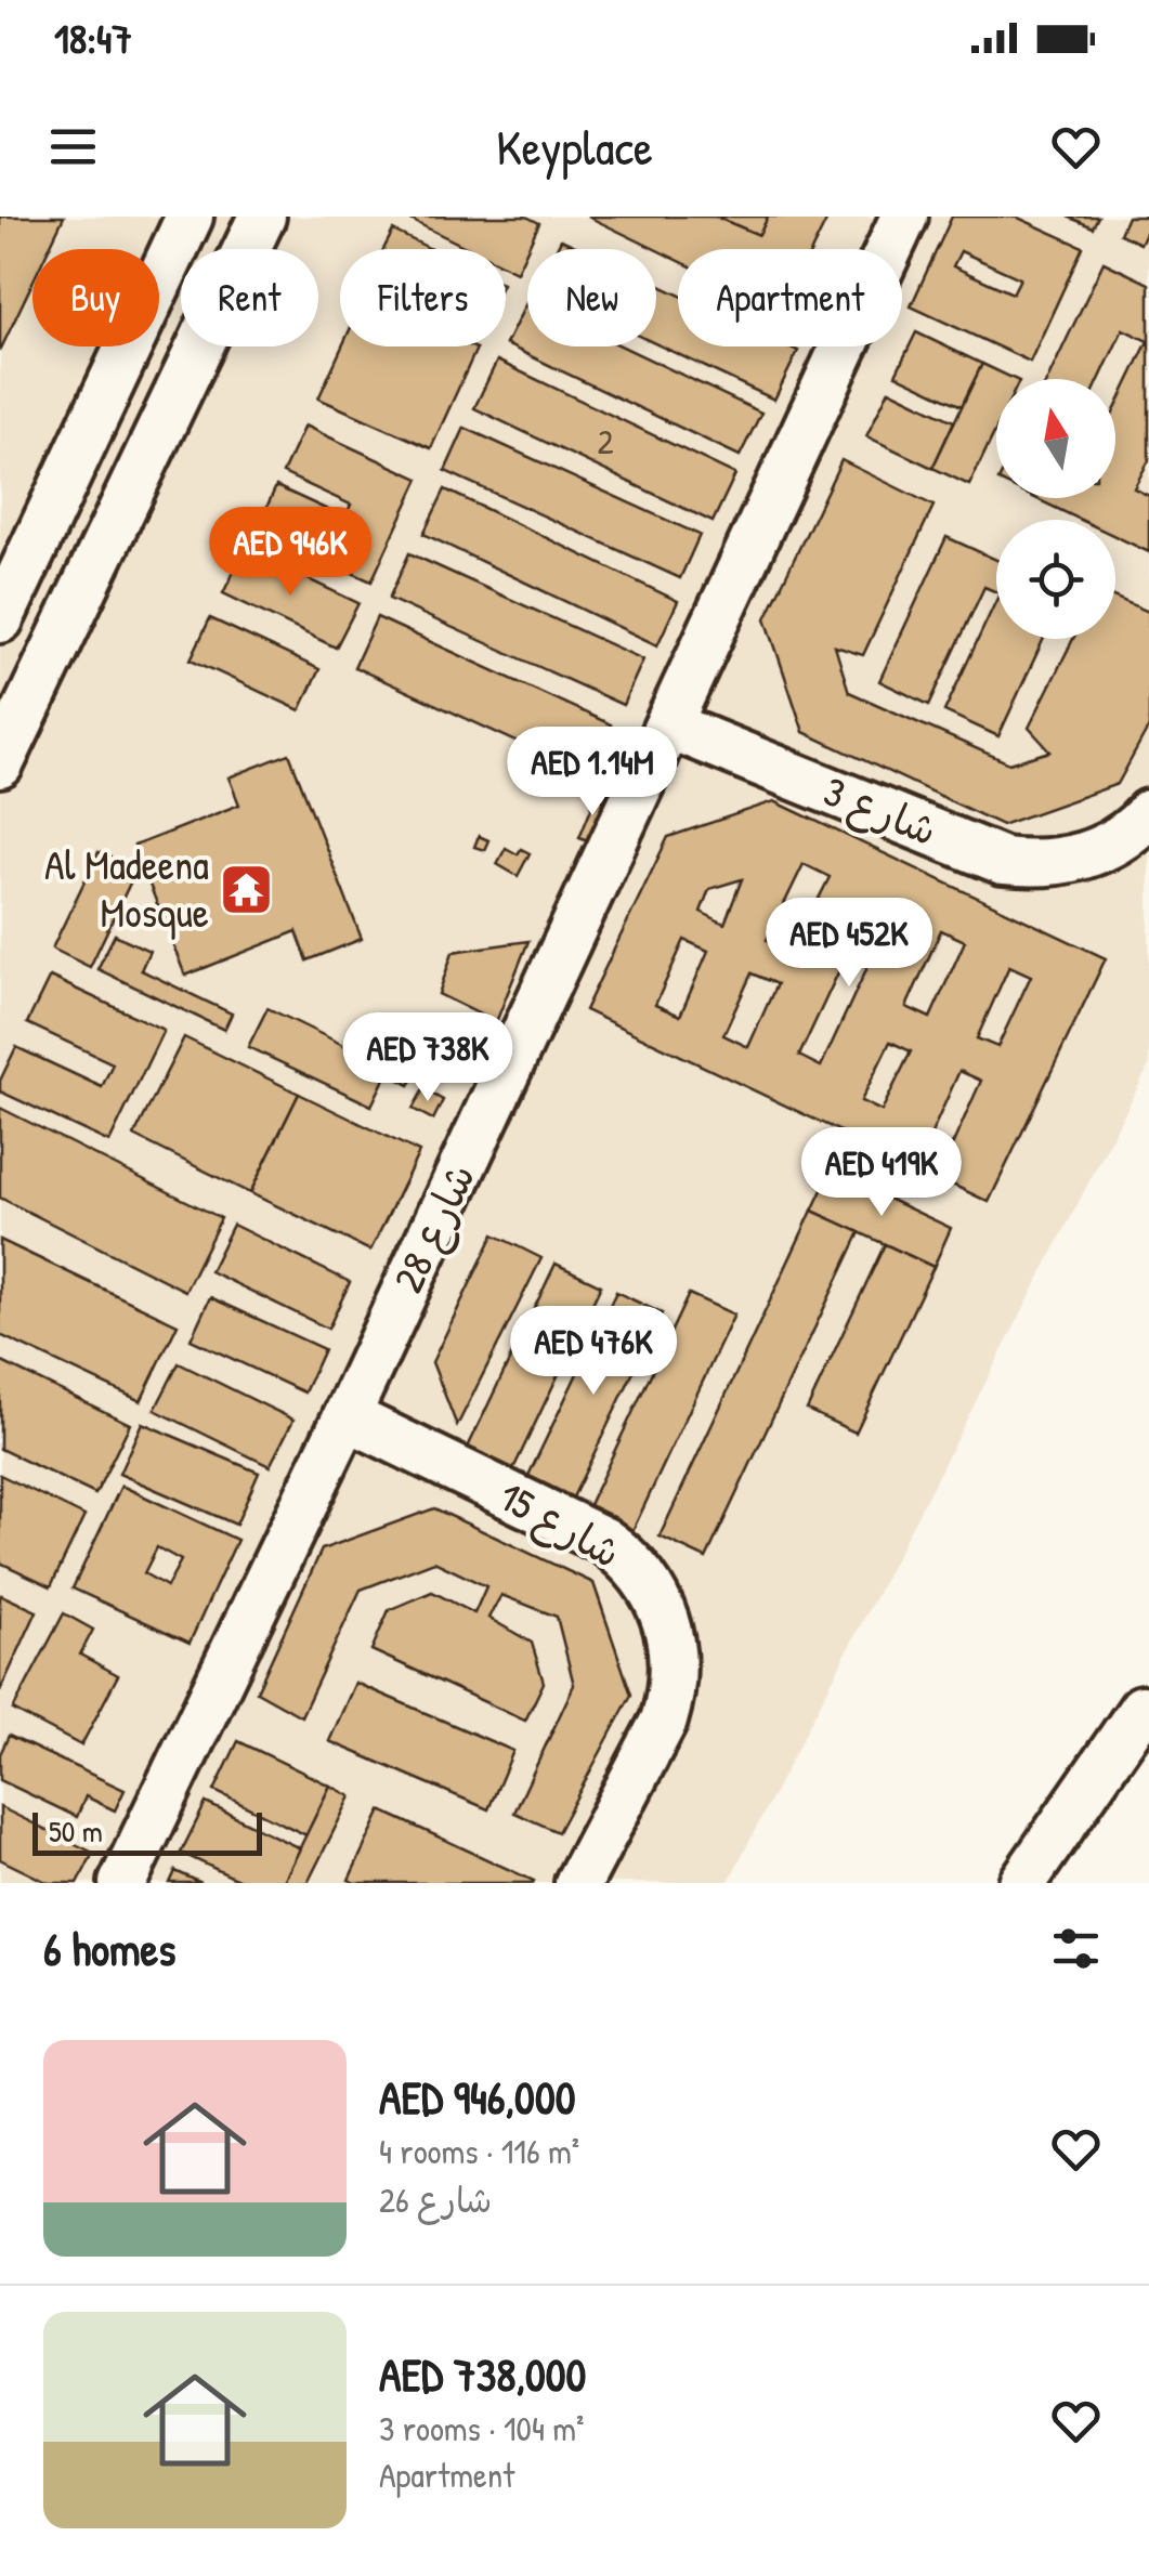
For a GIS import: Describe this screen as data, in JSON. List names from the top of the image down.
{
  "streets": {
    "street": ["شارع 3", "شارع 28", "شارع 15"]
  },
  "crossings": [
    ["شارع 3", "شارع 28"],
    ["شارع 28", "شارع 15"]
  ],
  "places": {
    "temple": ["Al Madeena Mosque"]
  },
  "house_numbers": ["2"],
  "scale_bar": "50 m",
  "north": "top",
  "page": {
    "status": "18:47",
    "header": "Keyplace",
    "chip": [
      "Buy",
      "Rent",
      "Filters",
      "New",
      "Apartment"
    ],
    "price": [
      "AED 946K",
      "AED 1.14M",
      "AED 452K",
      "AED 738K",
      "AED 419K",
      "AED 476K"
    ],
    "scale": "50 m",
    "heading": "6 homes",
    "list": [
      {
        "name": "AED 946,000",
        "note": "4 rooms · 116 m² · شارع 26"
      },
      {
        "name": "AED 738,000",
        "note": "3 rooms · 104 m² · Apartment"
      }
    ]
  }
}
